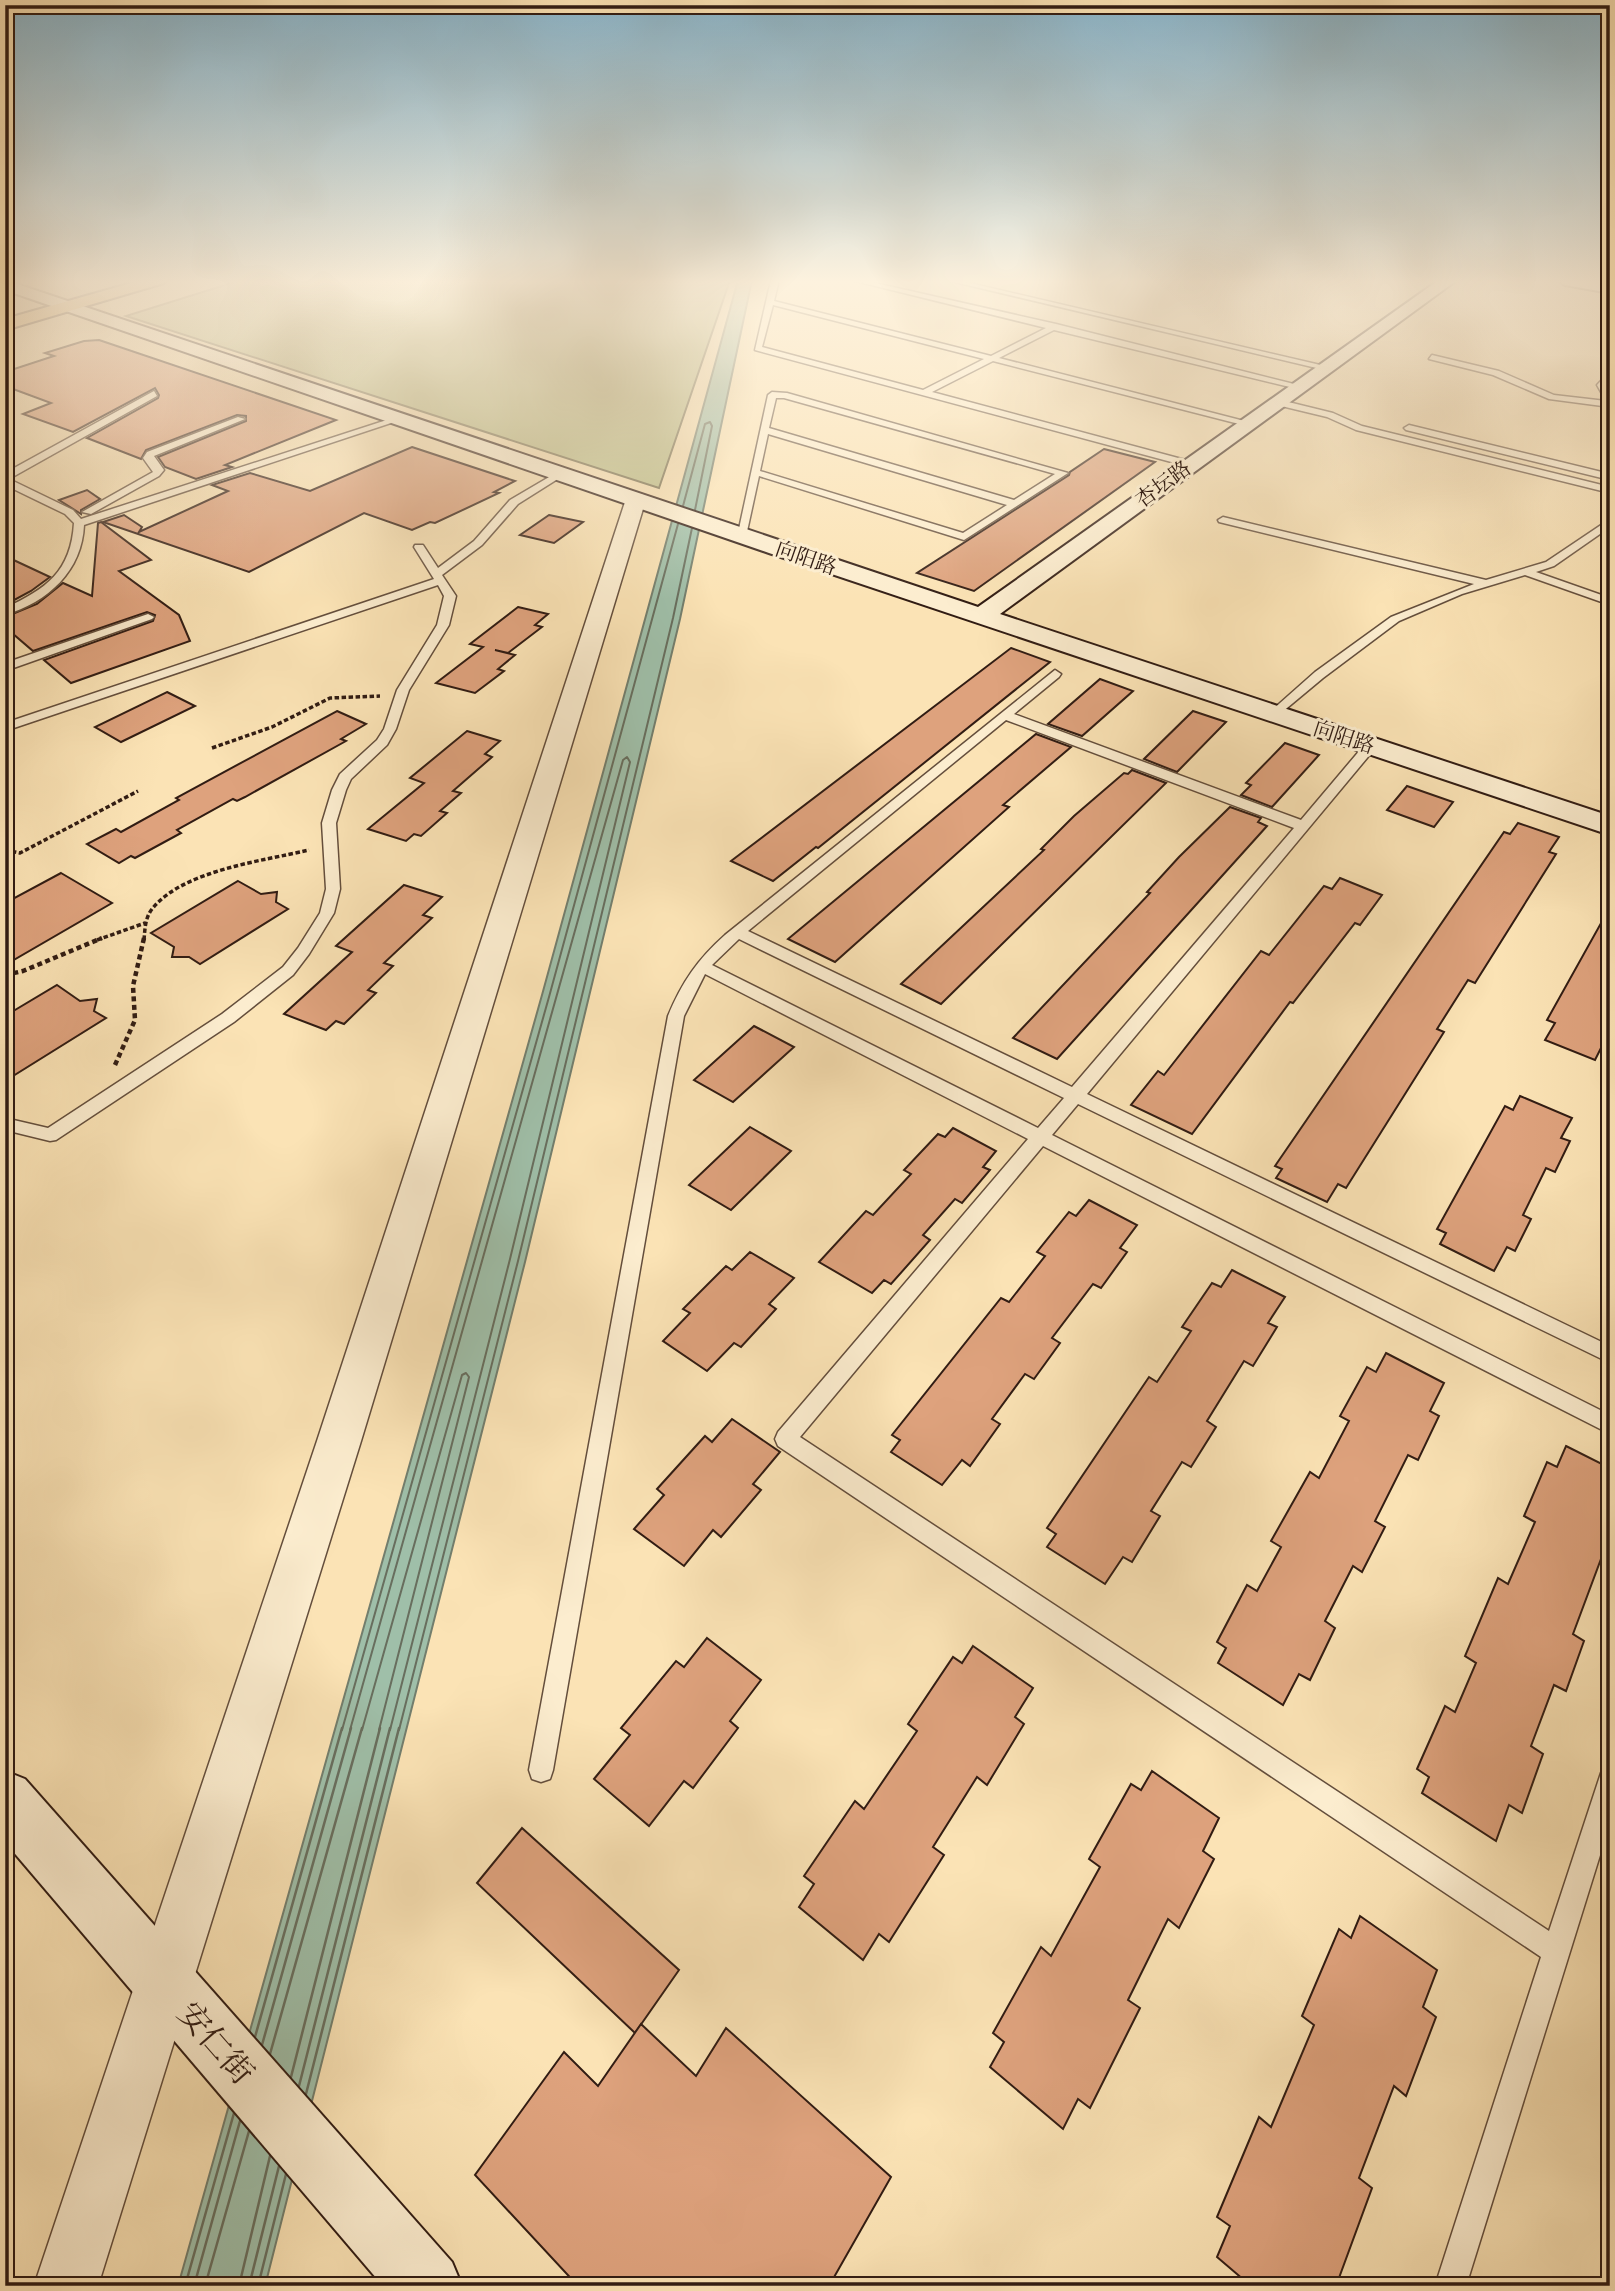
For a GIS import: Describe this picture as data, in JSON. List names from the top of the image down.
{
  "streets": {
    "street": ["杏坛路", "向阳路", "安仁街"]
  },
  "crossings": [
    ["杏坛路", "向阳路"]
  ]
}
